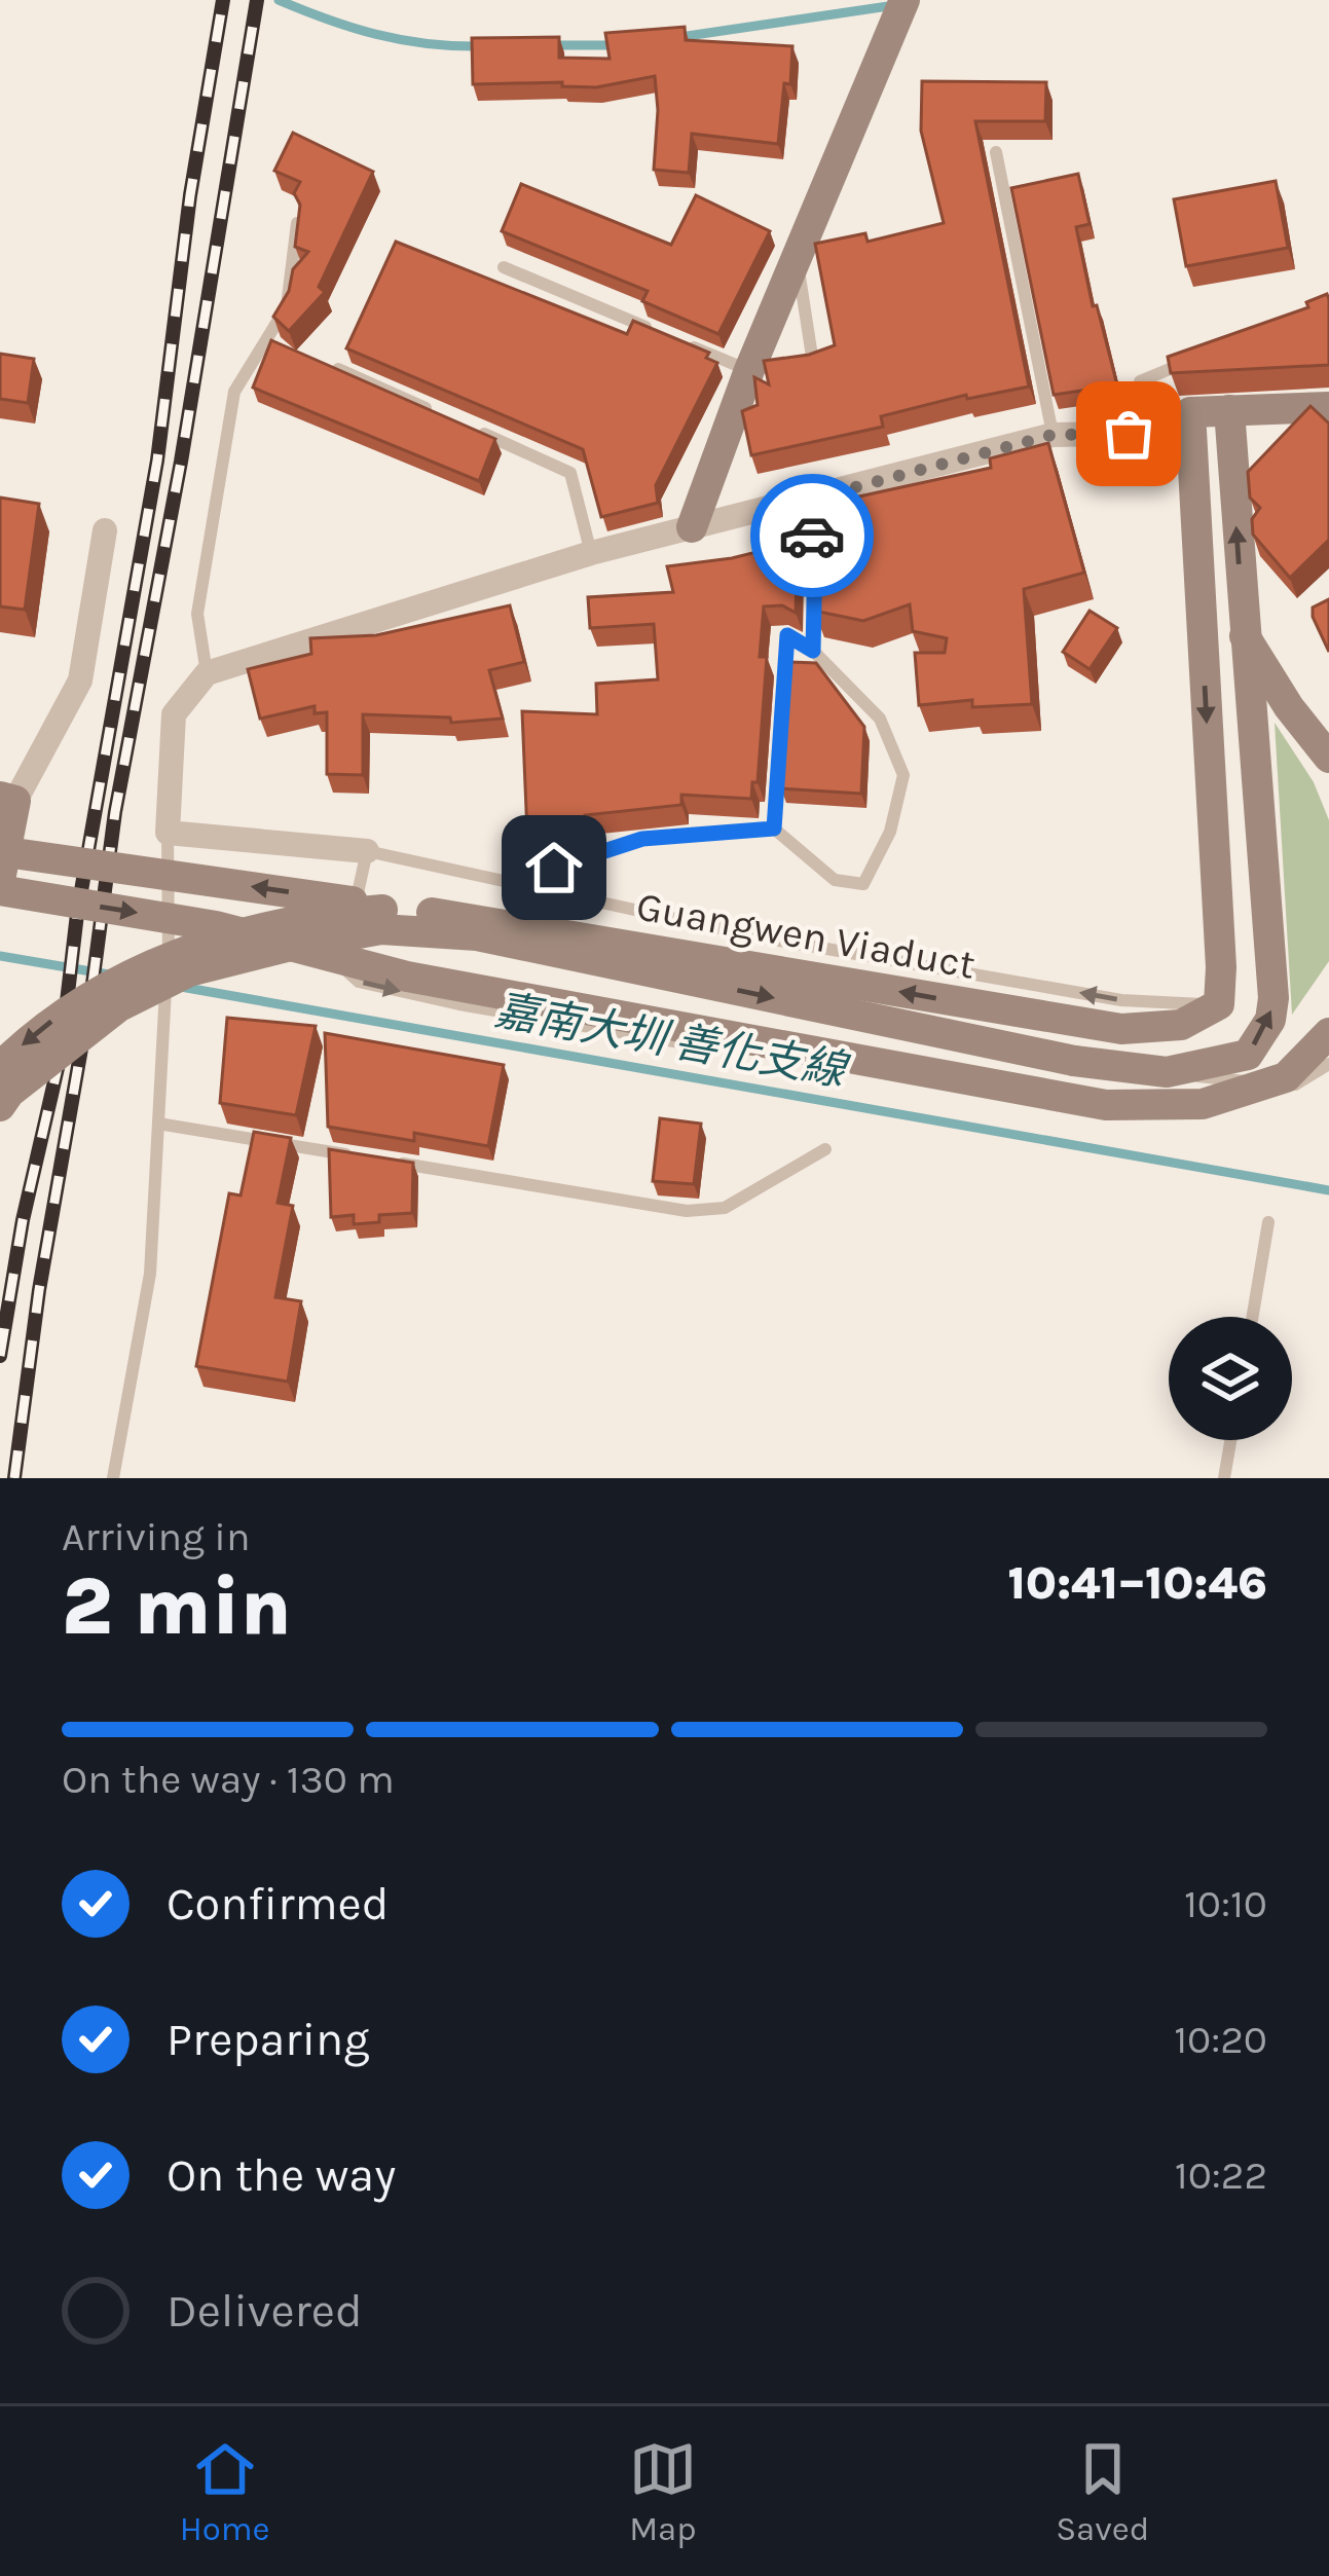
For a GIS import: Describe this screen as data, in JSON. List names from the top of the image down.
{
  "streets": {
    "street": ["Guangwen Viaduct"]
  },
  "water": ["嘉南大圳 善化支線"],
  "page": {
    "heading": ["2 min", "Arriving in", "10:41–10:46"],
    "bar": "On the way · 130 m",
    "list": [
      ["Confirmed", "10:10"],
      ["Preparing", "10:20"],
      ["On the way", "10:22"],
      "Delivered"
    ],
    "tabs": ["Home", "Map", "Saved"]
  }
}
